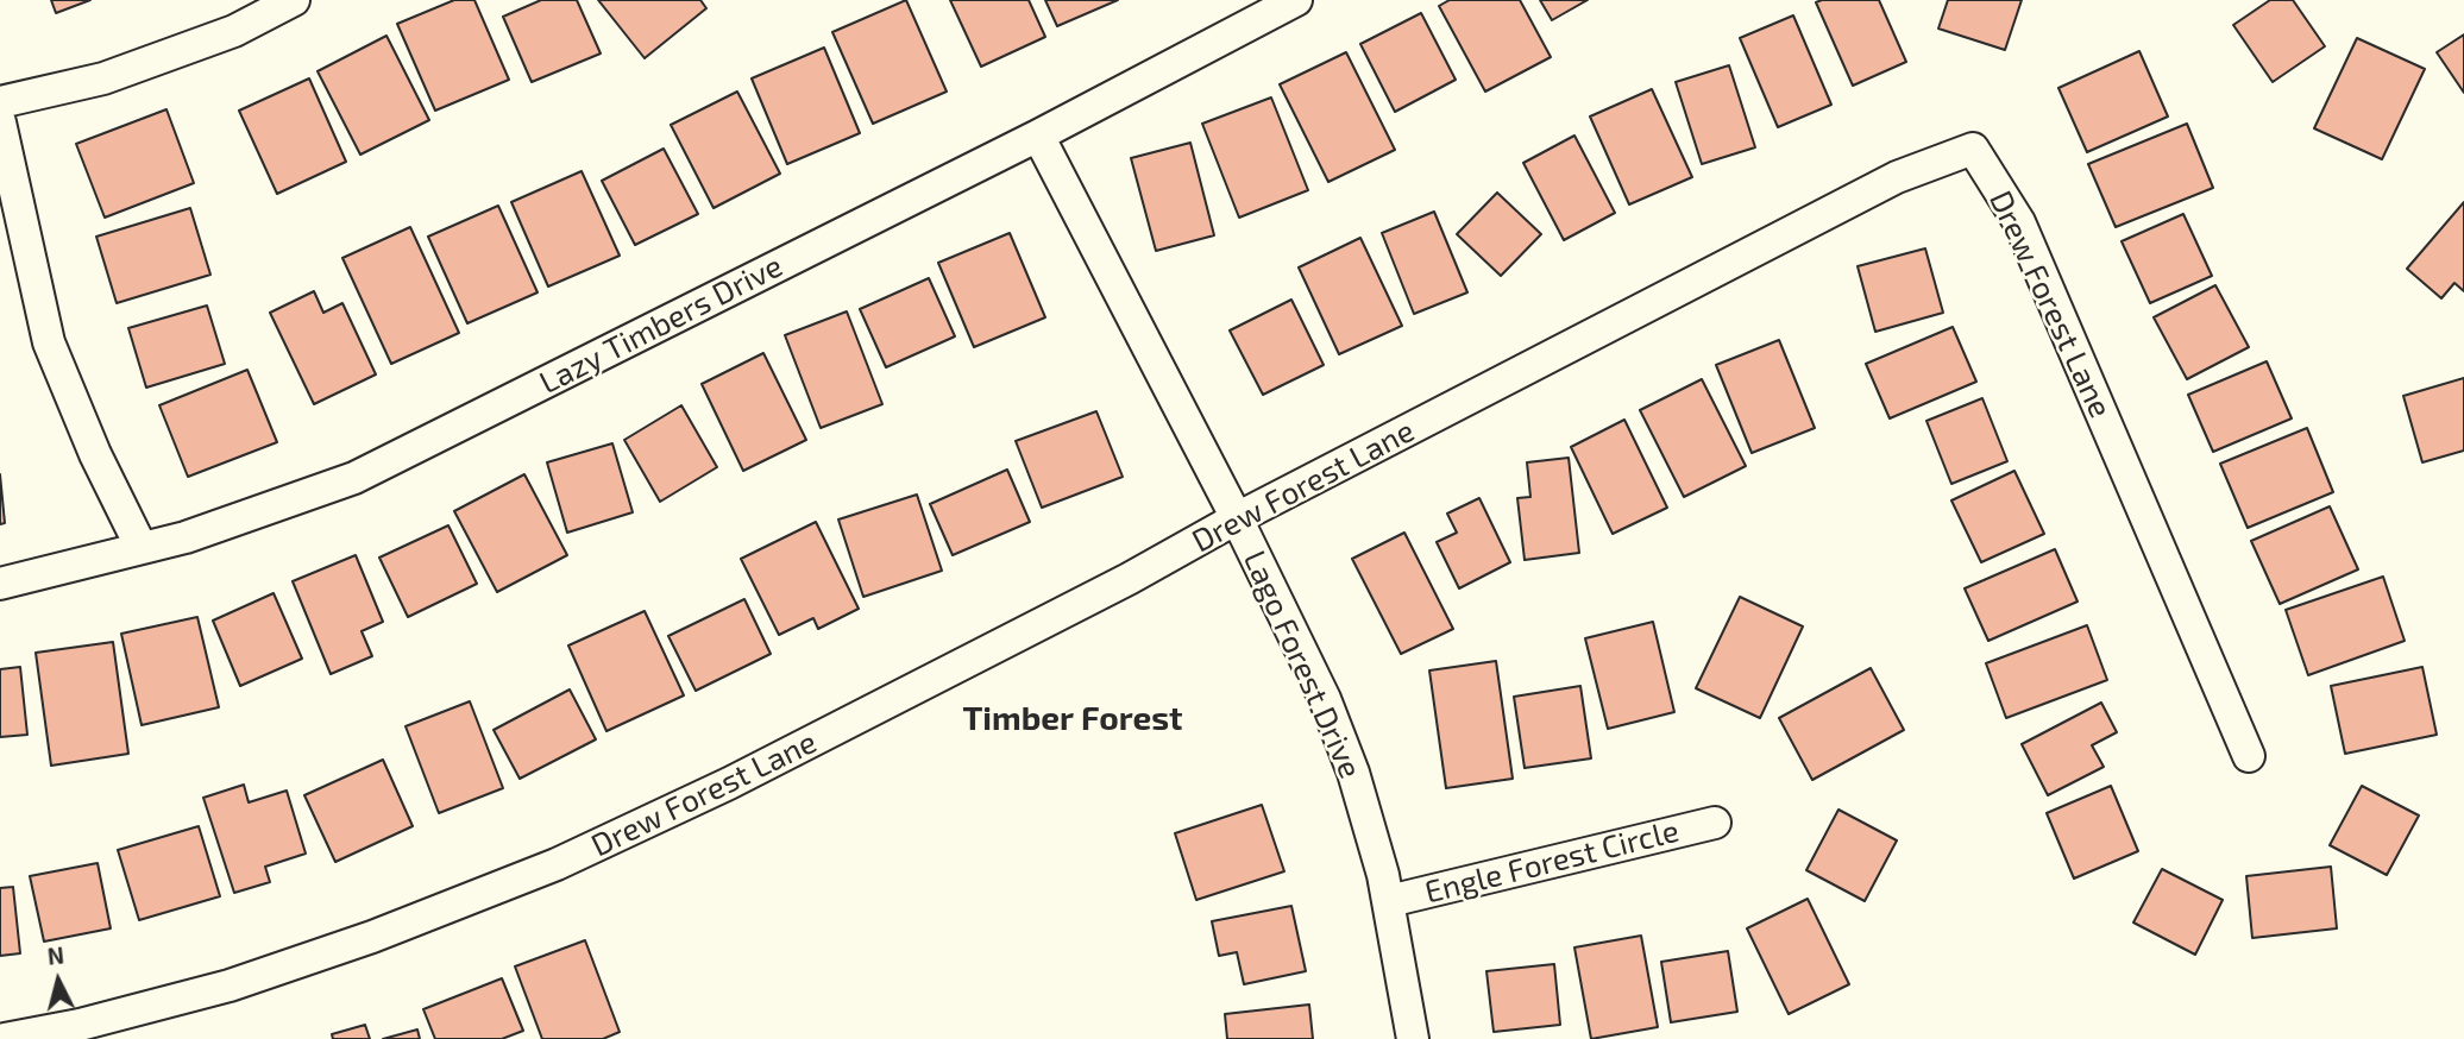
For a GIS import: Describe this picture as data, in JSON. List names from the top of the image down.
{
  "streets": {
    "street": [
      "Drew Forest Lane",
      "Lazy Timbers Drive",
      "Lago Forest Drive",
      "Engle Forest Circle"
    ]
  },
  "crossings": [
    ["Drew Forest Lane", "Lago Forest Drive"],
    ["Lazy Timbers Drive", "Lago Forest Drive"],
    ["Lago Forest Drive", "Engle Forest Circle"]
  ],
  "districts": ["Timber Forest"],
  "north": "top"
}
